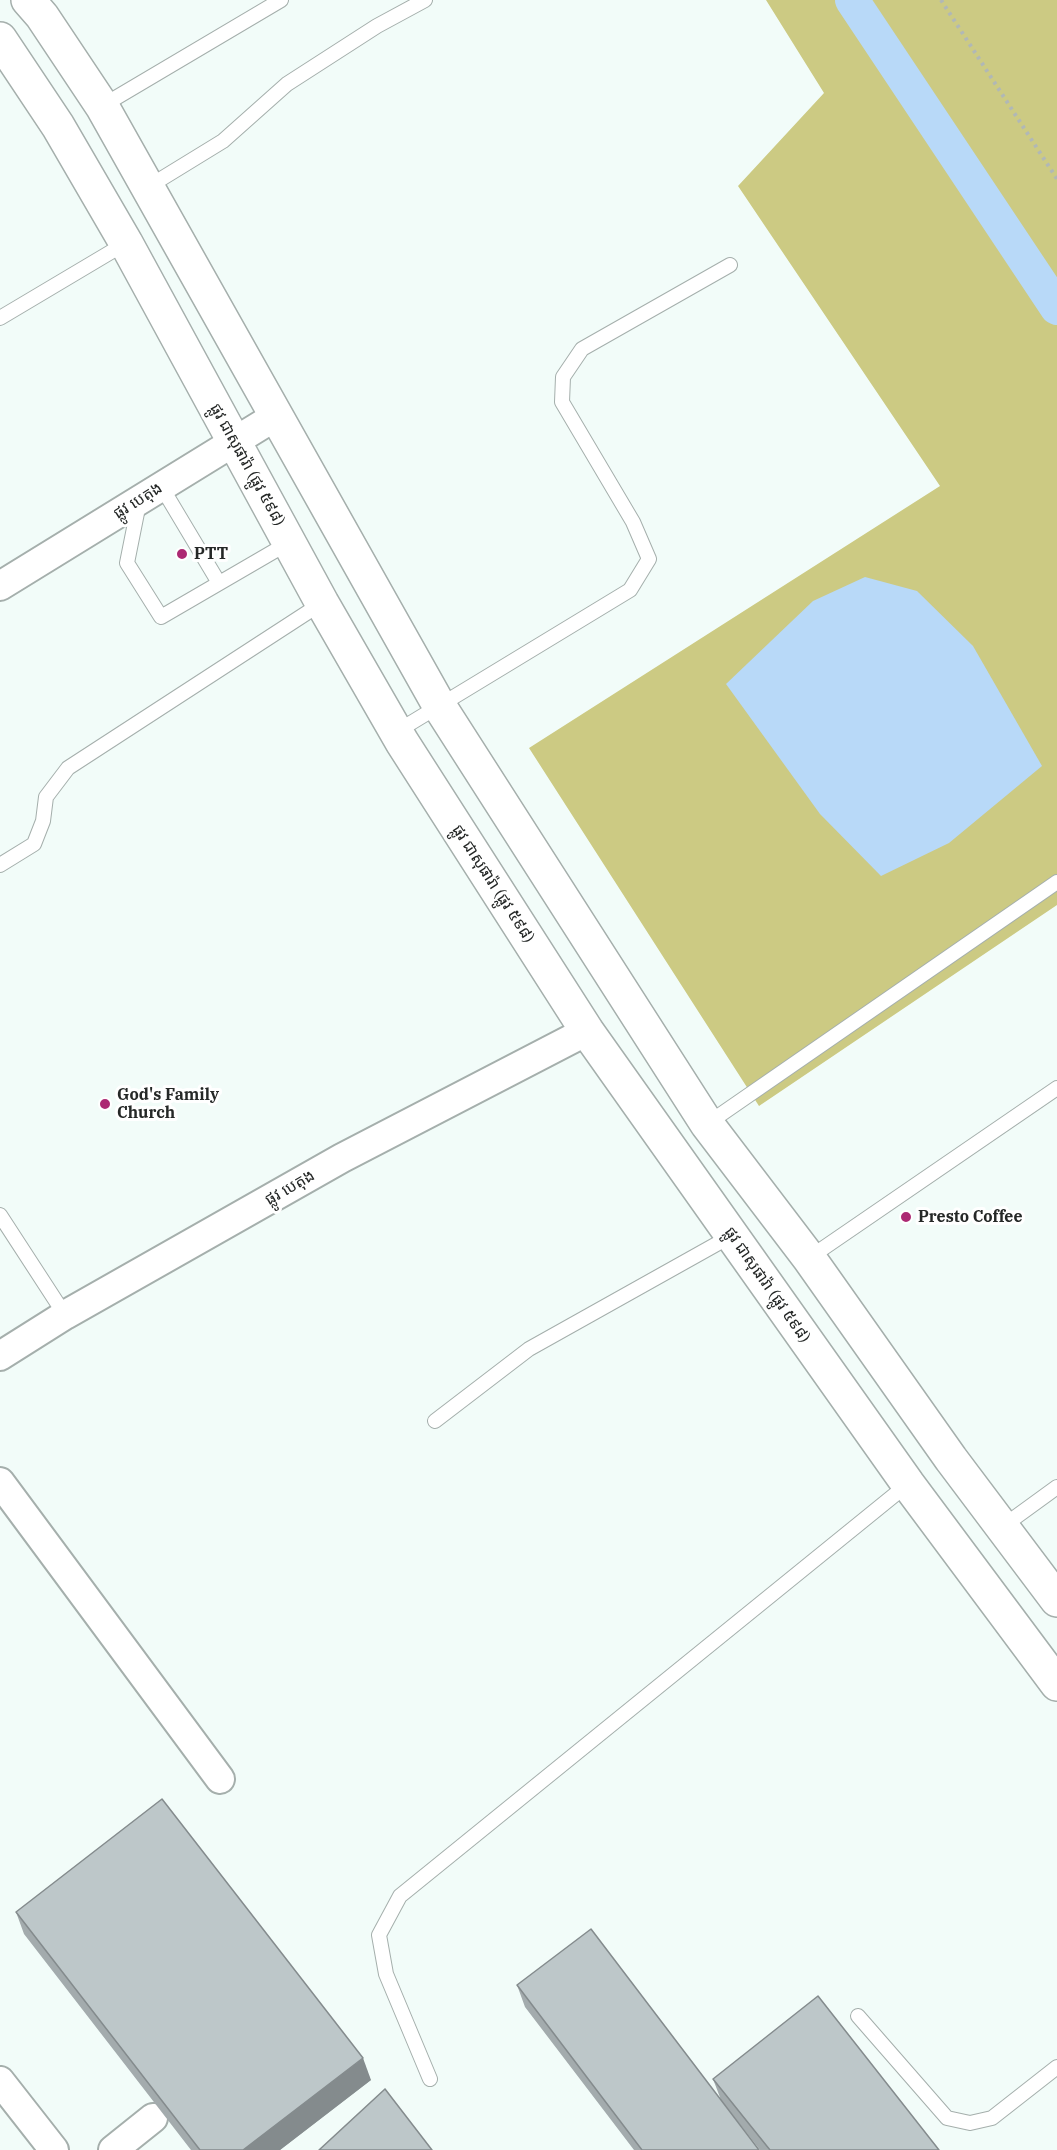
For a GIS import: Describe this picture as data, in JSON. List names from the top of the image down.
{
  "streets": {
    "main road": ["ផ្លូវ ជាសុផារ៉ា (ផ្លូវ ៥៩៨)"],
    "street": ["ផ្លូវ បេតុង"]
  },
  "crossings": [
    ["ផ្លូវ ជាសុផារ៉ា (ផ្លូវ ៥៩៨)", "ផ្លូវ បេតុង"]
  ],
  "places": ["PTT", "God's Family Church", "Presto Coffee"]
}
